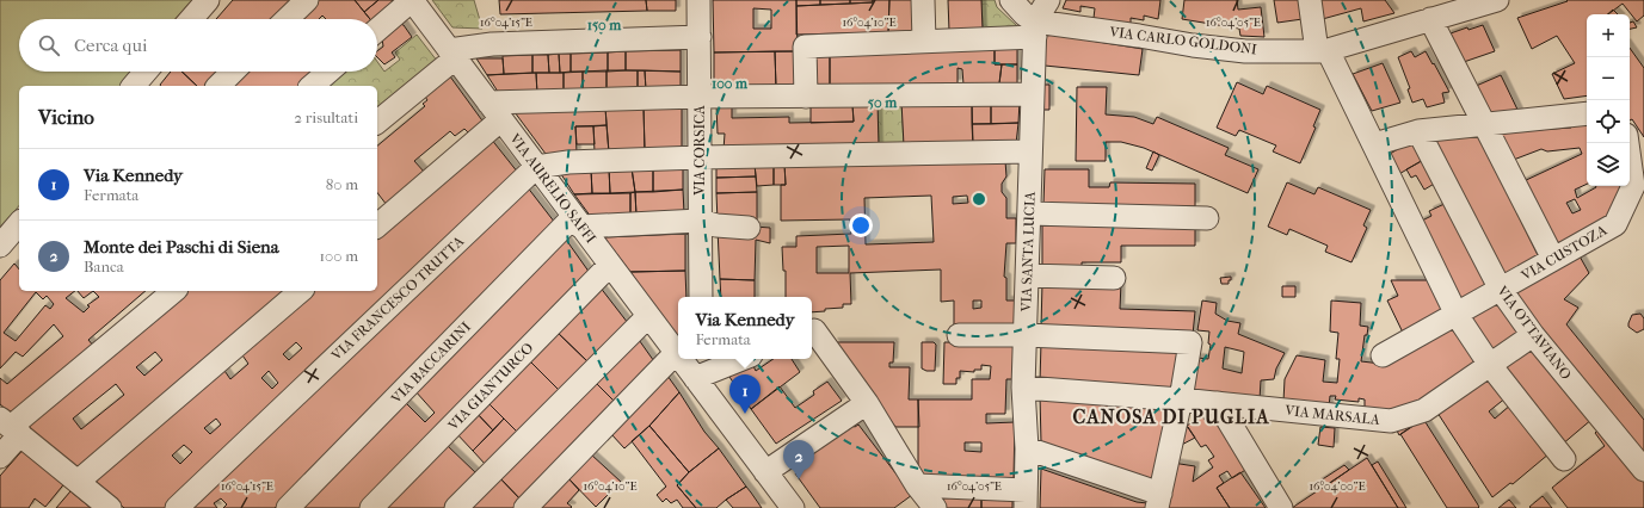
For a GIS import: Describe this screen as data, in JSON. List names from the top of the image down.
{
  "streets": {
    "street": [
      "VIA CARLO GOLDONI",
      "VIA CORSICA",
      "VIA AURELIO SAFFI",
      "VIA SANTA LUCIA",
      "VIA CUSTOZA",
      "VIA FRANCESCO TRUTTA",
      "VIA OTTAVIANO",
      "VIA BACCARINI",
      "VIA GIANTURCO",
      "VIA MARSALA"
    ]
  },
  "crossings": [
    ["VIA CARLO GOLDONI", "VIA SANTA LUCIA"],
    ["VIA AURELIO SAFFI", "VIA FRANCESCO TRUTTA"],
    ["VIA AURELIO SAFFI", "VIA BACCARINI"],
    ["VIA AURELIO SAFFI", "VIA GIANTURCO"],
    ["VIA SANTA LUCIA", "VIA MARSALA"],
    ["VIA CUSTOZA", "VIA OTTAVIANO"],
    ["VIA OTTAVIANO", "VIA MARSALA"]
  ],
  "districts": ["CANOSA DI PUGLIA"],
  "page": {
    "map_buttons": ["+", "−"],
    "search": "Cerca qui",
    "heading": ["Vicino", "2 risultati"],
    "list": [
      {
        "mark": "1",
        "name": "Via Kennedy",
        "note": "Fermata",
        "value": "80 m"
      },
      {
        "mark": "2",
        "name": "Monte dei Paschi di Siena",
        "note": "Banca",
        "value": "100 m"
      }
    ],
    "popup": ["Via Kennedy", "Fermata"],
    "pins": ["1", "2"]
  },
  "coordinates": [
    "16°04'15\"E",
    "16°04'10\"E",
    "16°04'05\"E",
    "16°04'00\"E"
  ],
  "rings": ["150 m", "100 m", "50 m"]
}
